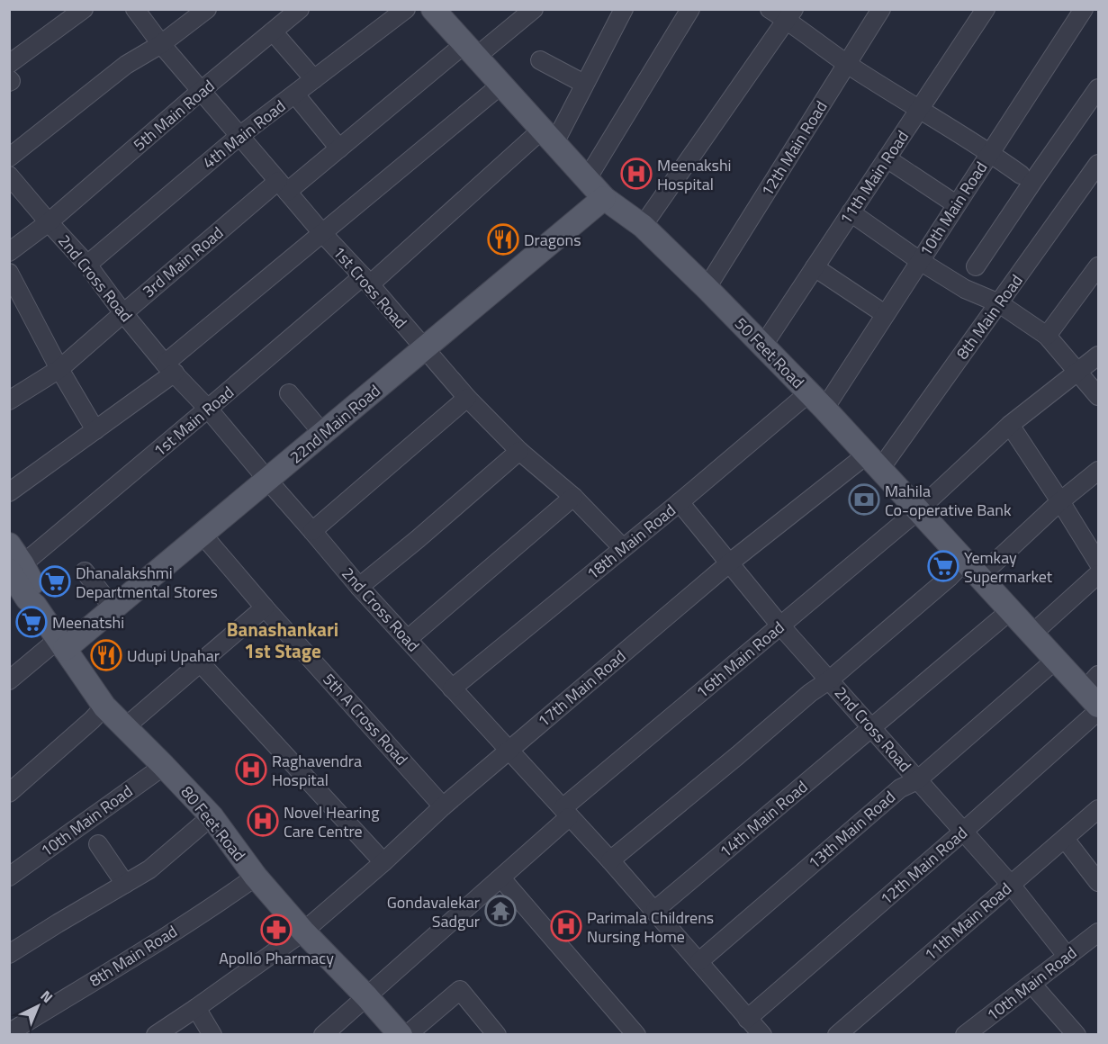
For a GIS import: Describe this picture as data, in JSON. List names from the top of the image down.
{
  "streets": {
    "main road": ["50 Feet Road", "22nd Main Road", "80 Feet Road"],
    "street": [
      "5th Main Road",
      "4th Main Road",
      "12th Main Road",
      "11th Main Road",
      "10th Main Road",
      "3rd Main Road",
      "2nd Cross Road",
      "1st Cross Road",
      "8th Main Road",
      "1st Main Road",
      "18th Main Road",
      "16th Main Road",
      "17th Main Road",
      "5th A Cross Road",
      "14th Main Road",
      "13th Main Road"
    ]
  },
  "crossings": [
    ["5th Main Road", "2nd Cross Road"],
    ["5th Main Road", "1st Cross Road"],
    ["4th Main Road", "2nd Cross Road"],
    ["4th Main Road", "1st Cross Road"],
    ["12th Main Road", "2nd Cross Road"],
    ["12th Main Road", "50 Feet Road"],
    ["11th Main Road", "2nd Cross Road"],
    ["11th Main Road", "50 Feet Road"],
    ["10th Main Road", "2nd Cross Road"],
    ["10th Main Road", "50 Feet Road"],
    ["10th Main Road", "18th Main Road"],
    ["10th Main Road", "80 Feet Road"],
    ["3rd Main Road", "2nd Cross Road"],
    ["3rd Main Road", "1st Cross Road"],
    ["3rd Main Road", "50 Feet Road"],
    ["2nd Cross Road", "1st Main Road"],
    ["2nd Cross Road", "22nd Main Road"],
    ["2nd Cross Road", "18th Main Road"],
    ["2nd Cross Road", "16th Main Road"],
    ["2nd Cross Road", "17th Main Road"],
    ["2nd Cross Road", "14th Main Road"],
    ["2nd Cross Road", "13th Main Road"],
    ["1st Cross Road", "1st Main Road"],
    ["1st Cross Road", "22nd Main Road"],
    ["1st Cross Road", "18th Main Road"],
    ["8th Main Road", "50 Feet Road"],
    ["8th Main Road", "17th Main Road"],
    ["8th Main Road", "80 Feet Road"],
    ["50 Feet Road", "1st Main Road"],
    ["50 Feet Road", "22nd Main Road"],
    ["50 Feet Road", "18th Main Road"],
    ["50 Feet Road", "16th Main Road"],
    ["50 Feet Road", "17th Main Road"],
    ["50 Feet Road", "14th Main Road"],
    ["50 Feet Road", "13th Main Road"],
    ["1st Main Road", "80 Feet Road"],
    ["22nd Main Road", "5th A Cross Road"],
    ["22nd Main Road", "80 Feet Road"],
    ["16th Main Road", "80 Feet Road"],
    ["17th Main Road", "5th A Cross Road"],
    ["17th Main Road", "80 Feet Road"]
  ],
  "districts": ["Banashankari 1st Stage"],
  "places": {
    "hospital": [
      "Meenakshi Hospital",
      "Raghavendra Hospital",
      "Novel Hearing Care Centre",
      "Parimala Childrens Nursing Home"
    ],
    "restaurant": ["Dragons", "Udupi Upahar"],
    "bank": ["Mahila Co-operative Bank"],
    "supermarket": ["Yemkay Supermarket", "Dhanalakshmi Departmental Stores", "Meenatshi"],
    "temple": ["Gondavalekar Sadgur"],
    "pharmacy": ["Apollo Pharmacy"]
  },
  "north": "top right"
}
